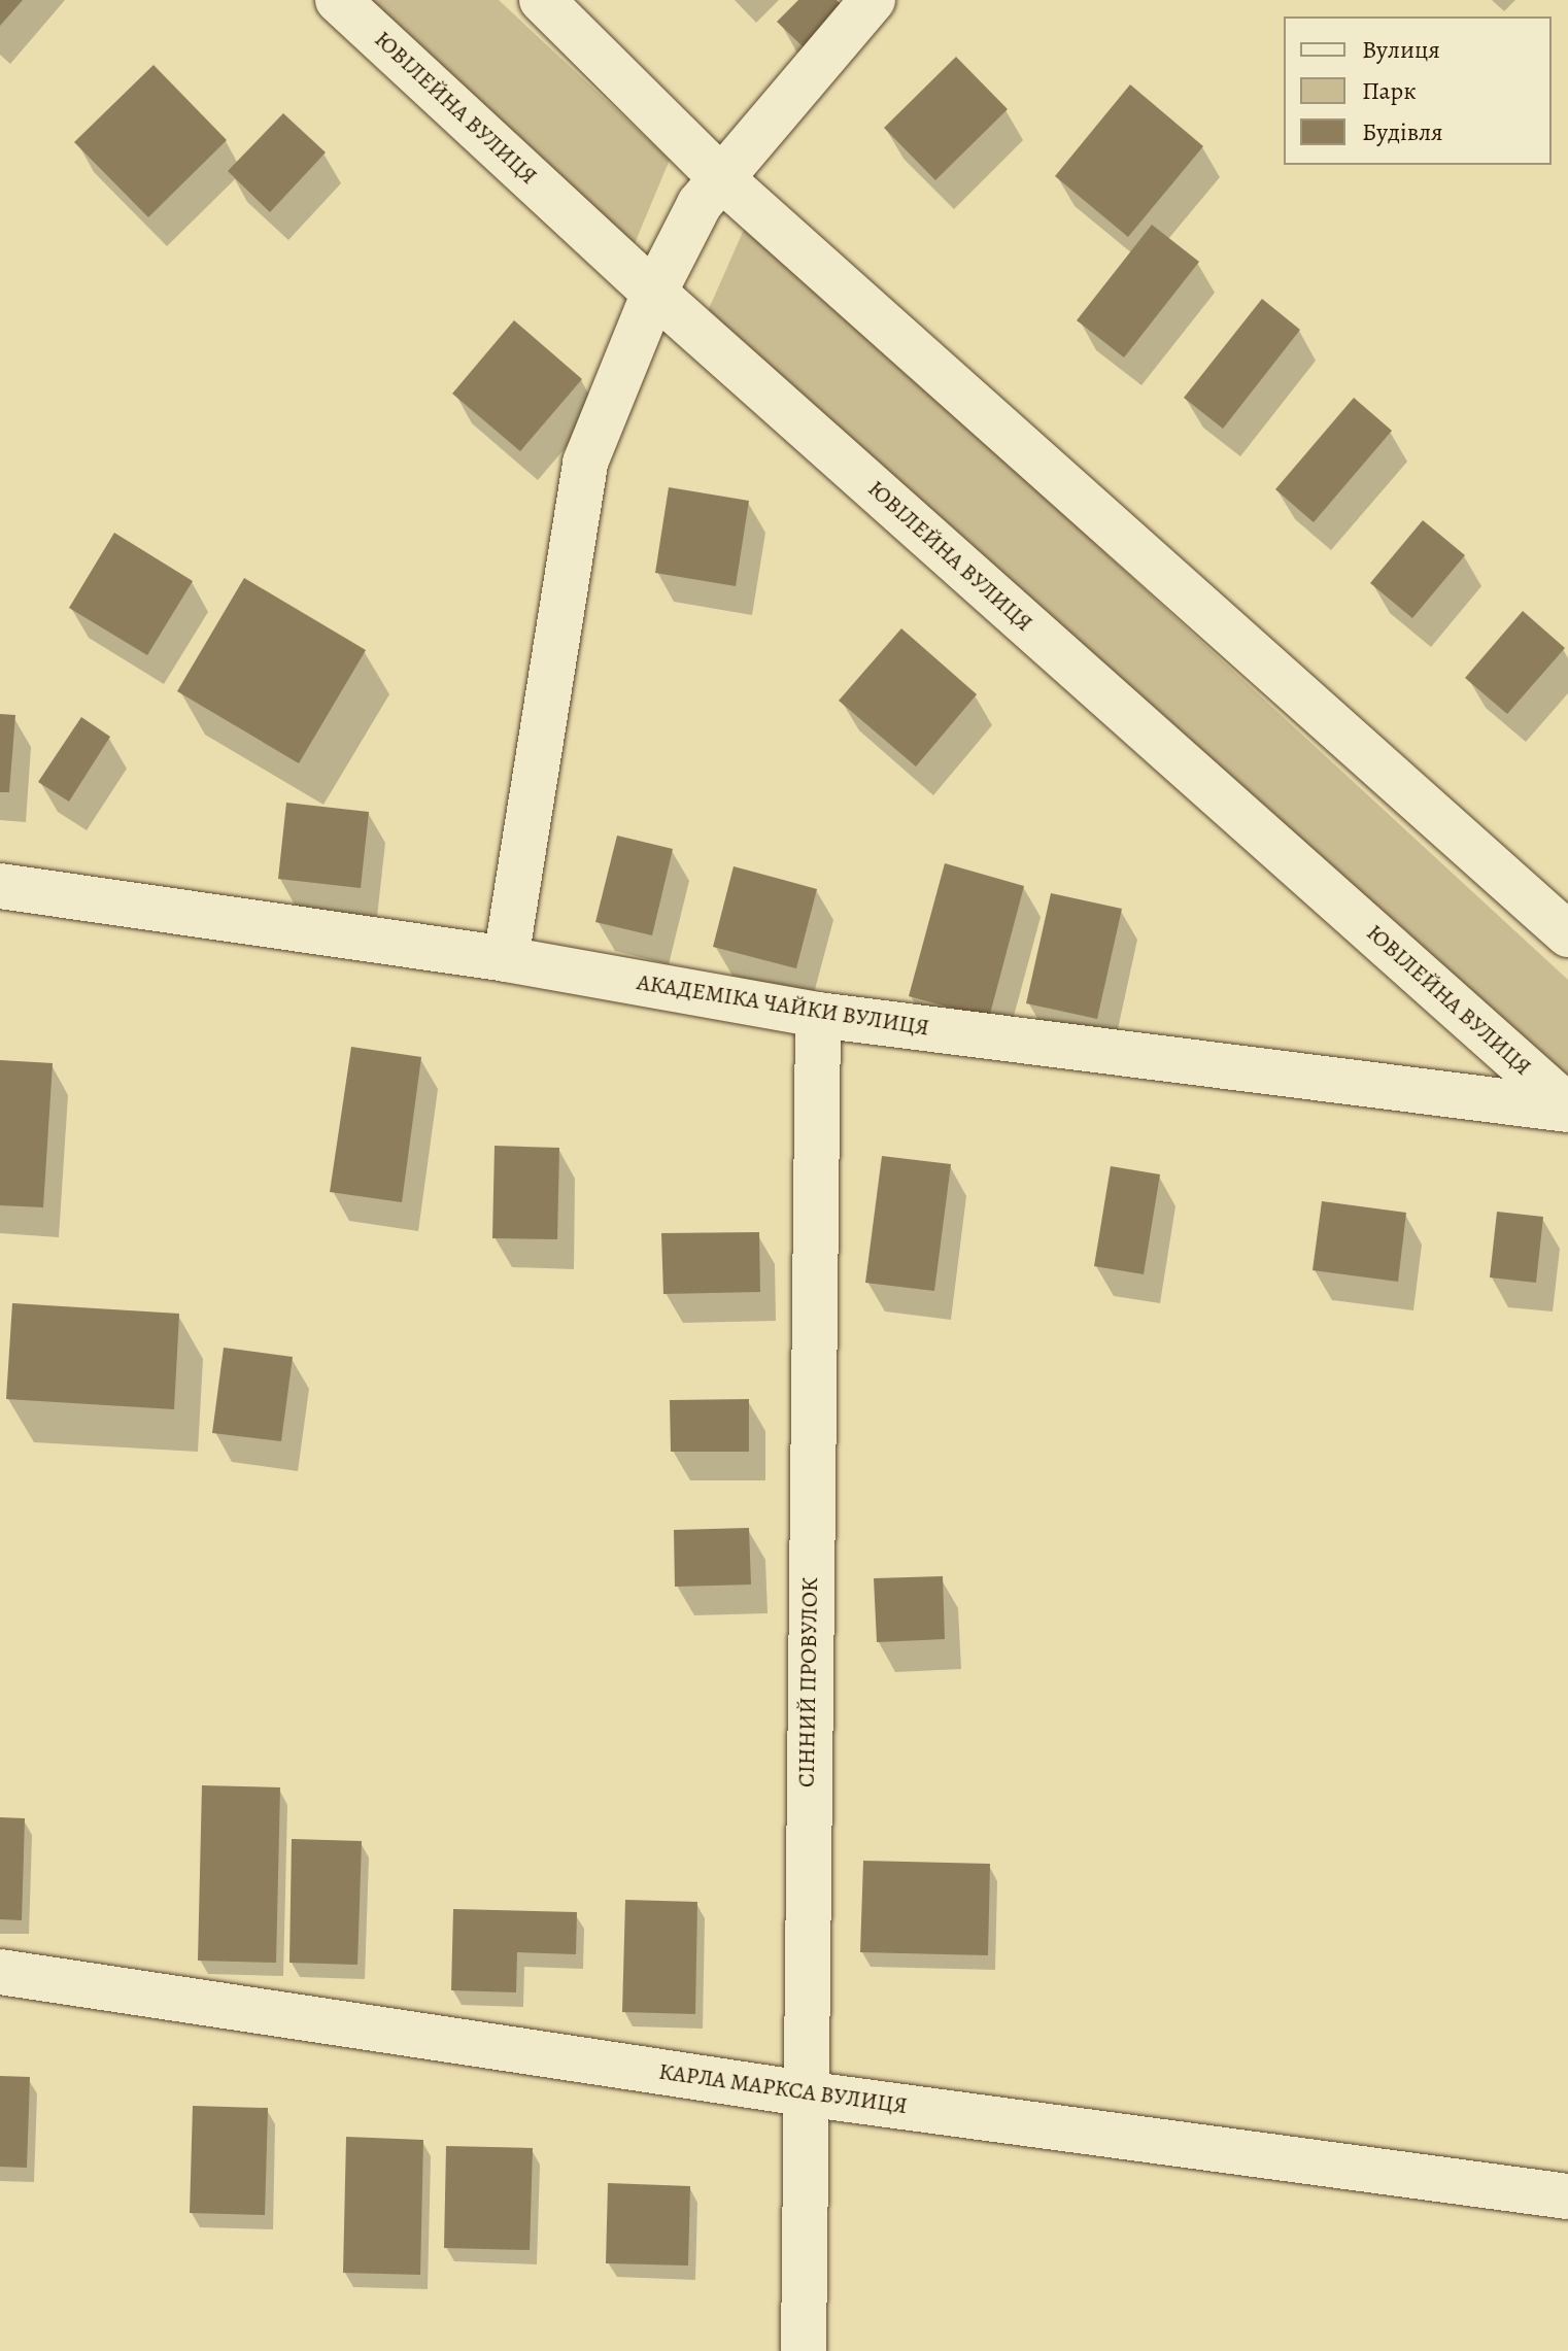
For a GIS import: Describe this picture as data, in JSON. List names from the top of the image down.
{
  "streets": {
    "street": [
      "ЮВІЛЕЙНА ВУЛИЦЯ",
      "АКАДЕМІКА ЧАЙКИ ВУЛИЦЯ",
      "СІННИЙ ПРОВУЛОК",
      "КАРЛА МАРКСА ВУЛИЦЯ"
    ]
  },
  "crossings": [
    ["ЮВІЛЕЙНА ВУЛИЦЯ", "АКАДЕМІКА ЧАЙКИ ВУЛИЦЯ"],
    ["АКАДЕМІКА ЧАЙКИ ВУЛИЦЯ", "СІННИЙ ПРОВУЛОК"],
    ["СІННИЙ ПРОВУЛОК", "КАРЛА МАРКСА ВУЛИЦЯ"]
  ],
  "legend": ["Вулиця", "Парк", "Будівля"]
}
